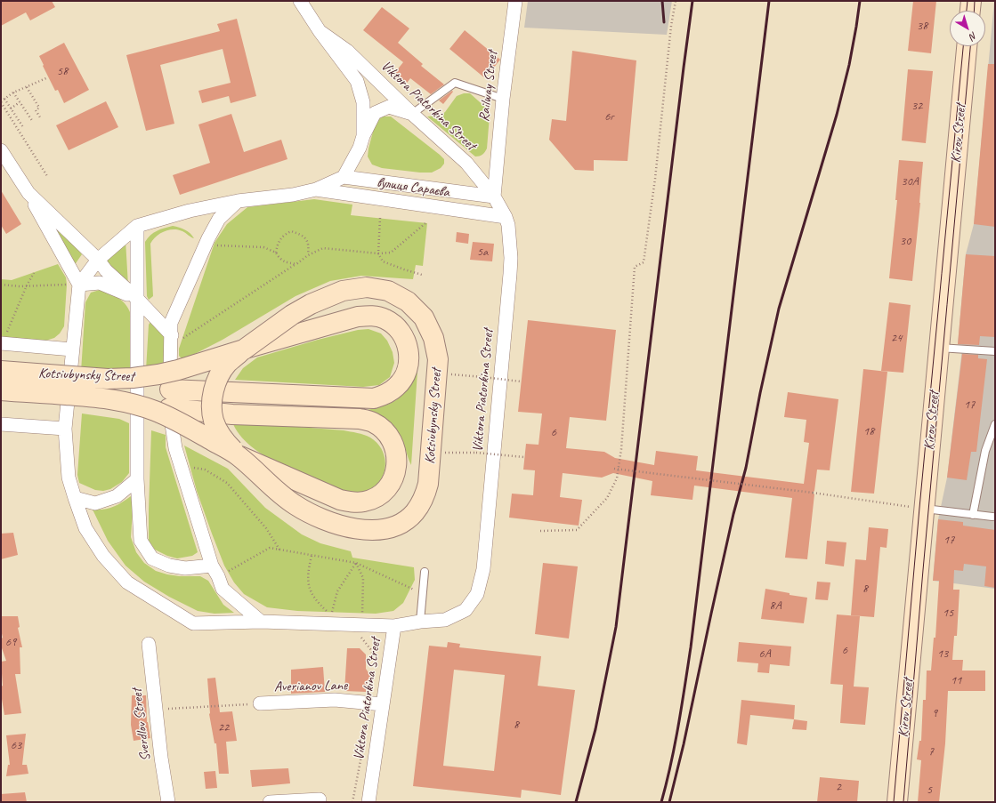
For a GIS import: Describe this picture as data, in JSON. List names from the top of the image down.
{
  "streets": {
    "street": [
      "Railway Street",
      "Viktora Piatorkina Street",
      "Kirov Street",
      "вулиця Сараєва",
      "Kotsiubynsky Street",
      "Averianov Lane",
      "Sverdlov Street"
    ]
  },
  "crossings": [
    ["Railway Street", "Viktora Piatorkina Street"],
    ["Viktora Piatorkina Street", "вулиця Сараєва"],
    ["Viktora Piatorkina Street", "Averianov Lane"]
  ],
  "house_numbers": [
    "38",
    "58",
    "32",
    "6г",
    "30А",
    "30",
    "5а",
    "24",
    "17",
    "18",
    "6",
    "17",
    "8",
    "8А",
    "15",
    "69",
    "6",
    "6А",
    "13",
    "11",
    "9",
    "8",
    "22",
    "63",
    "7",
    "2",
    "5"
  ],
  "north": "bottom right"
}
